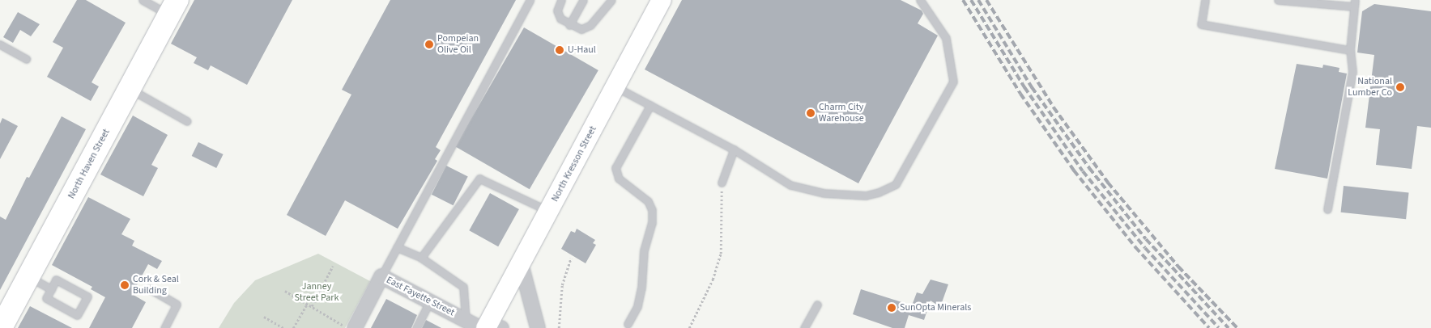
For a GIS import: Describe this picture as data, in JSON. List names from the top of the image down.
{
  "streets": {
    "main road": ["North Haven Street"],
    "street": ["North Kresson Street", "East Fayette Street"]
  },
  "parks": ["Janney Street Park"],
  "places": [
    "Pompeian Olive Oil",
    "U-Haul",
    "National Lumber Co",
    "Charm City Warehouse",
    "Cork & Seal Building",
    "SunOpta Minerals"
  ]
}
